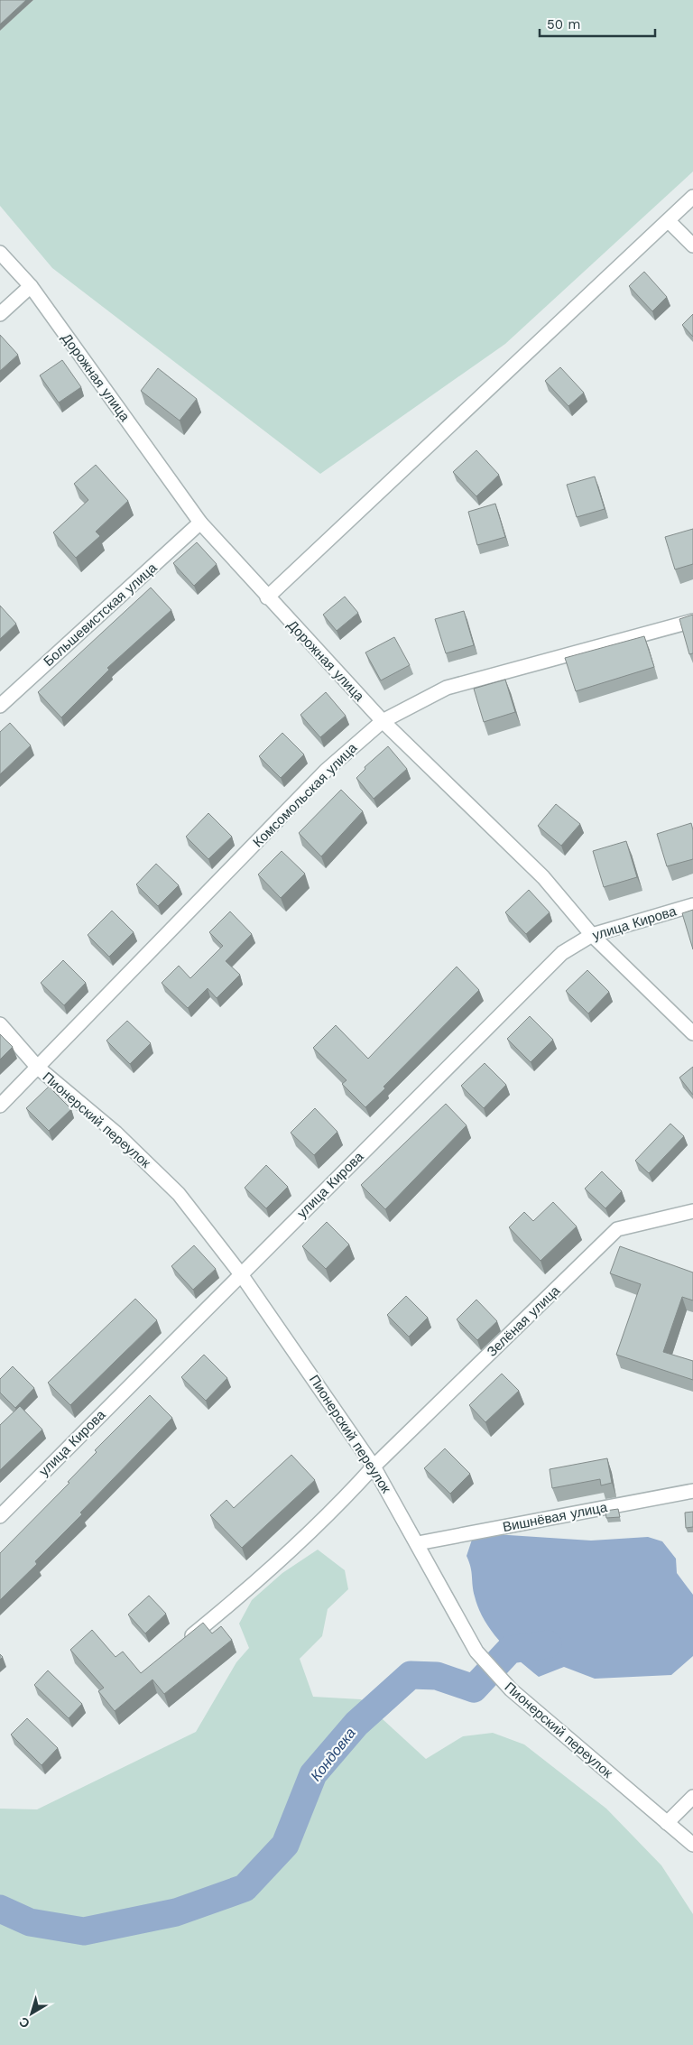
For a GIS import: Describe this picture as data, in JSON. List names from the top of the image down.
{
  "streets": {
    "street": [
      "Дорожная улица",
      "Большевистская улица",
      "Комсомольская улица",
      "улица Кирова",
      "Пионерский переулок",
      "Зелёная улица",
      "Вишнёвая улица"
    ]
  },
  "crossings": [
    ["Дорожная улица", "Большевистская улица"],
    ["Дорожная улица", "Комсомольская улица"],
    ["Дорожная улица", "улица Кирова"],
    ["Комсомольская улица", "Пионерский переулок"],
    ["улица Кирова", "Пионерский переулок"],
    ["Пионерский переулок", "Зелёная улица"],
    ["Пионерский переулок", "Вишнёвая улица"]
  ],
  "water": ["Кондовка"],
  "scale_bar": "50 m",
  "north": "bottom left"
}
